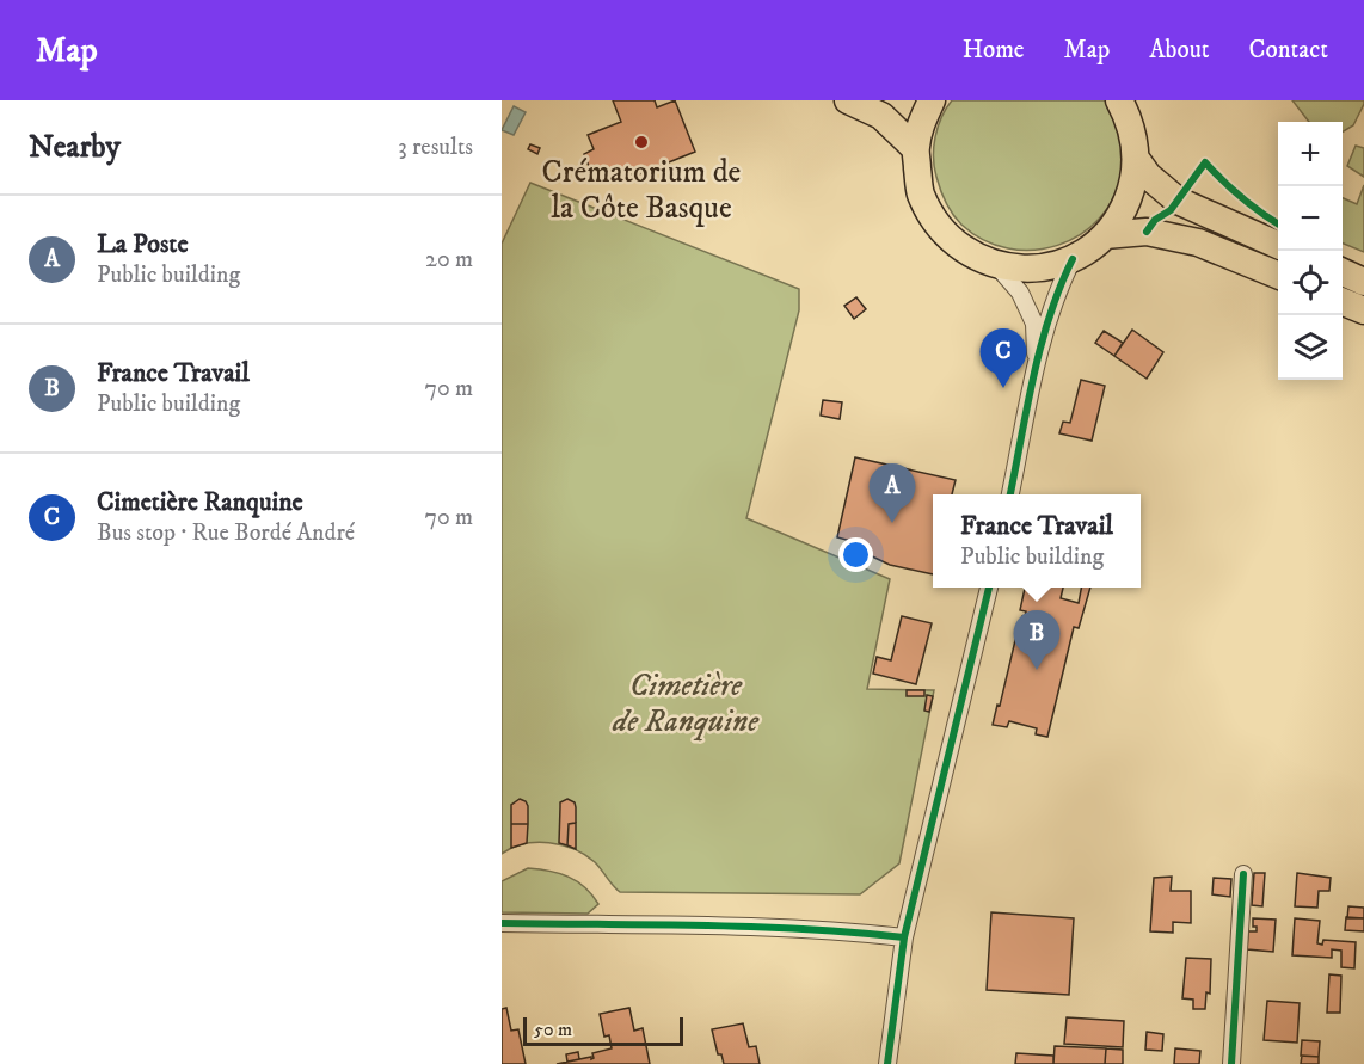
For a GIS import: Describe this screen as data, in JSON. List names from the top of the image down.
{
  "parks": ["Cimetière de Ranquine"],
  "places": ["Crématorium de la Côte Basque"],
  "scale_bar": "50 m",
  "page": {
    "header": "Map",
    "nav": [
      "Home",
      "Map",
      "About",
      "Contact"
    ],
    "heading": ["Nearby", "3 results"],
    "map_buttons": ["+", "−"],
    "list": [
      {
        "mark": "A",
        "name": "La Poste",
        "note": "Public building",
        "value": "20 m"
      },
      {
        "mark": "B",
        "name": "France Travail",
        "note": "Public building",
        "value": "70 m"
      },
      {
        "mark": "C",
        "name": "Cimetière Ranquine",
        "note": "Bus stop · Rue Bordé André",
        "value": "70 m"
      }
    ],
    "pins": ["C", "A", "B"],
    "popup": ["France Travail", "Public building"],
    "scale": "50 m"
  }
}
